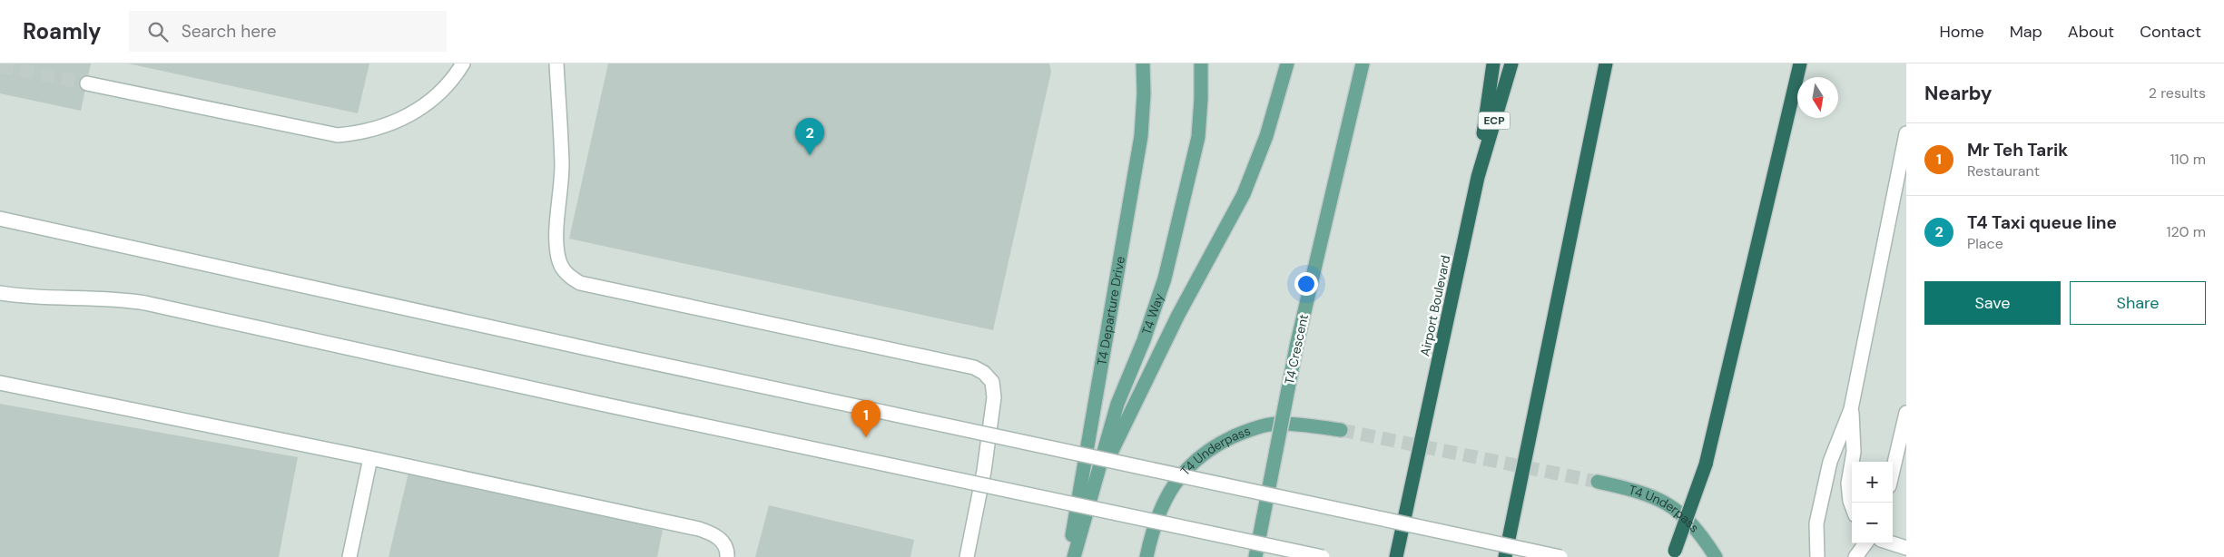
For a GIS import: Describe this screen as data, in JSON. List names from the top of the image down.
{
  "streets": {
    "highway": ["ECP", "Airport Boulevard"],
    "main road": [
      "T4 Departure Drive",
      "T4 Way",
      "T4 Crescent",
      "T4 Underpass"
    ]
  },
  "north": "bottom",
  "page": {
    "header": "Roamly",
    "search": "Search here",
    "nav": [
      "Home",
      "Map",
      "About",
      "Contact"
    ],
    "heading": ["Nearby", "2 results"],
    "pins": ["2", "1"],
    "list": [
      {
        "mark": "1",
        "name": "Mr Teh Tarik",
        "note": "Restaurant",
        "value": "110 m"
      },
      {
        "mark": "2",
        "name": "T4 Taxi queue line",
        "note": "Place",
        "value": "120 m"
      }
    ],
    "buttons": ["Save", "Share"],
    "map_buttons": ["+", "−"]
  }
}
